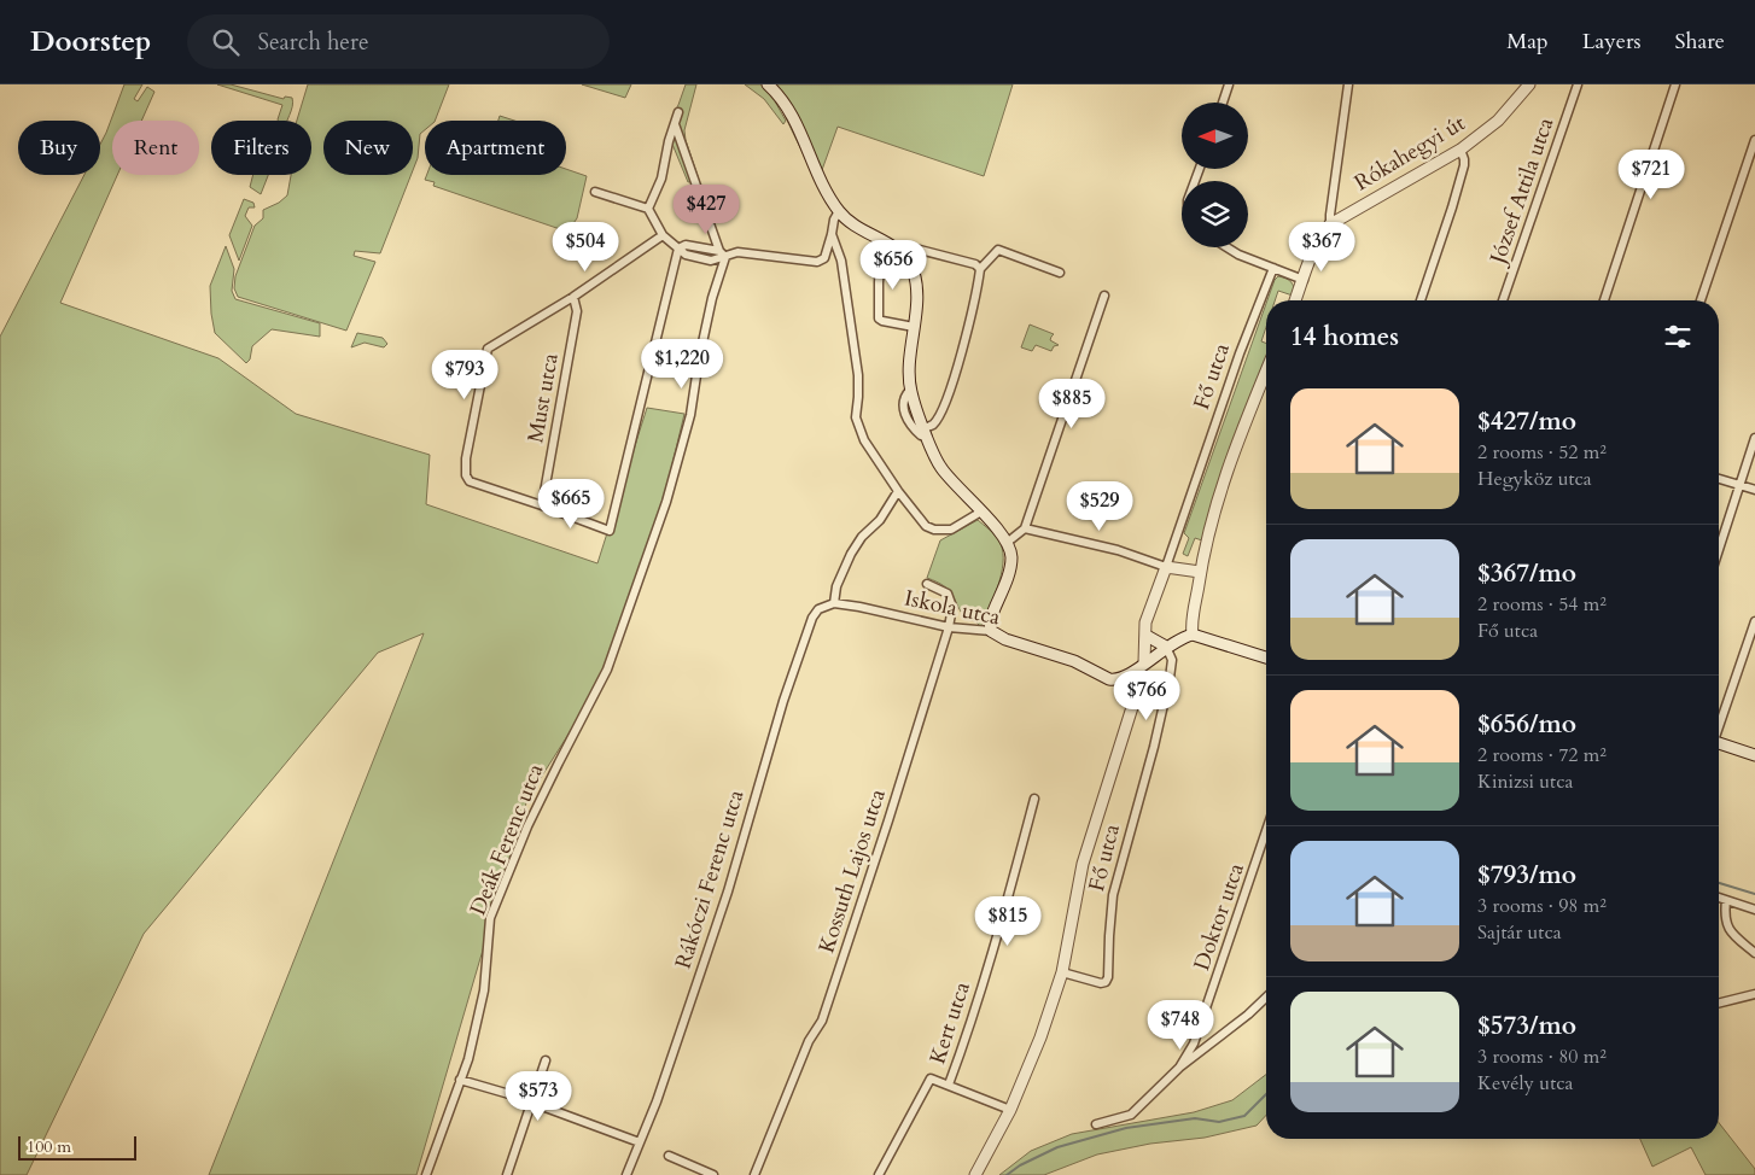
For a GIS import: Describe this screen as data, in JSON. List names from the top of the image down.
{
  "streets": {
    "street": [
      "Rókahegyi út",
      "József Attila utca",
      "Fő utca",
      "Must utca",
      "Iskola utca",
      "Deák Ferenc utca",
      "Kossuth Lajos utca",
      "Rákóczi Ferenc utca",
      "Doktor utca",
      "Kert utca"
    ]
  },
  "crossings": [
    ["Fő utca", "Kert utca"],
    ["Iskola utca", "Kossuth Lajos utca"],
    ["Iskola utca", "Rákóczi Ferenc utca"]
  ],
  "scale_bar": "100 m",
  "north": "left",
  "page": {
    "header": "Doorstep",
    "search": "Search here",
    "nav": ["Map", "Layers", "Share"],
    "chip": [
      "Buy",
      "Rent",
      "Filters",
      "New",
      "Apartment"
    ],
    "price": [
      "$721",
      "$427",
      "$504",
      "$367",
      "$656",
      "$1,220",
      "$793",
      "$885",
      "$665",
      "$529",
      "$766",
      "$815",
      "$748",
      "$573"
    ],
    "heading": "14 homes",
    "list": [
      {
        "name": "$427/mo",
        "note": "2 rooms · 52 m² · Hegyköz utca"
      },
      {
        "name": "$367/mo",
        "note": "2 rooms · 54 m² · Fő utca"
      },
      {
        "name": "$656/mo",
        "note": "2 rooms · 72 m² · Kinizsi utca"
      },
      {
        "name": "$793/mo",
        "note": "3 rooms · 98 m² · Sajtár utca"
      },
      {
        "name": "$573/mo",
        "note": "3 rooms · 80 m² · Kevély utca"
      }
    ],
    "scale": "100 m"
  }
}
